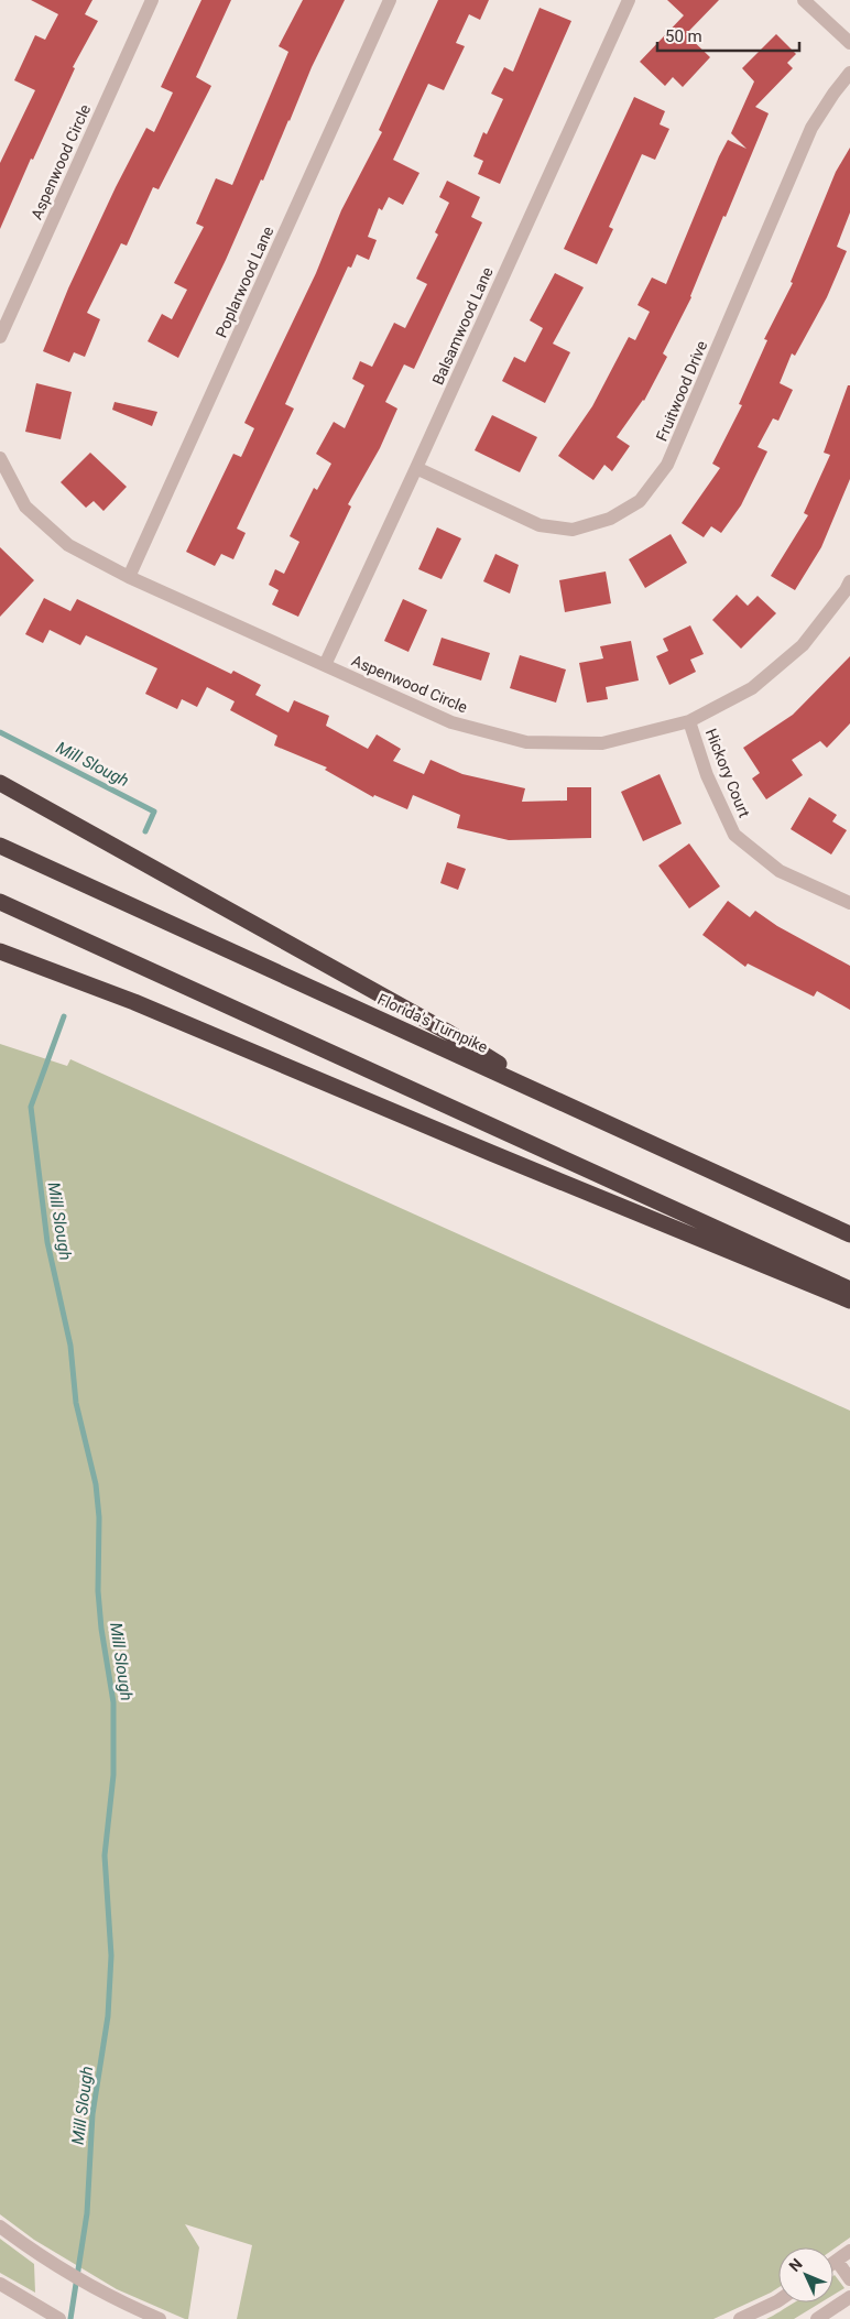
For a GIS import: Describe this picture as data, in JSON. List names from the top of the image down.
{
  "streets": {
    "highway": ["Florida's Turnpike"],
    "street": [
      "Aspenwood Circle",
      "Poplarwood Lane",
      "Balsamwood Lane",
      "Fruitwood Drive",
      "Hickory Court"
    ]
  },
  "crossings": [
    ["Aspenwood Circle", "Poplarwood Lane"],
    ["Aspenwood Circle", "Balsamwood Lane"],
    ["Aspenwood Circle", "Hickory Court"],
    ["Balsamwood Lane", "Fruitwood Drive"]
  ],
  "water": ["Mill Slough"],
  "scale_bar": "50 m",
  "north": "top left"
}
